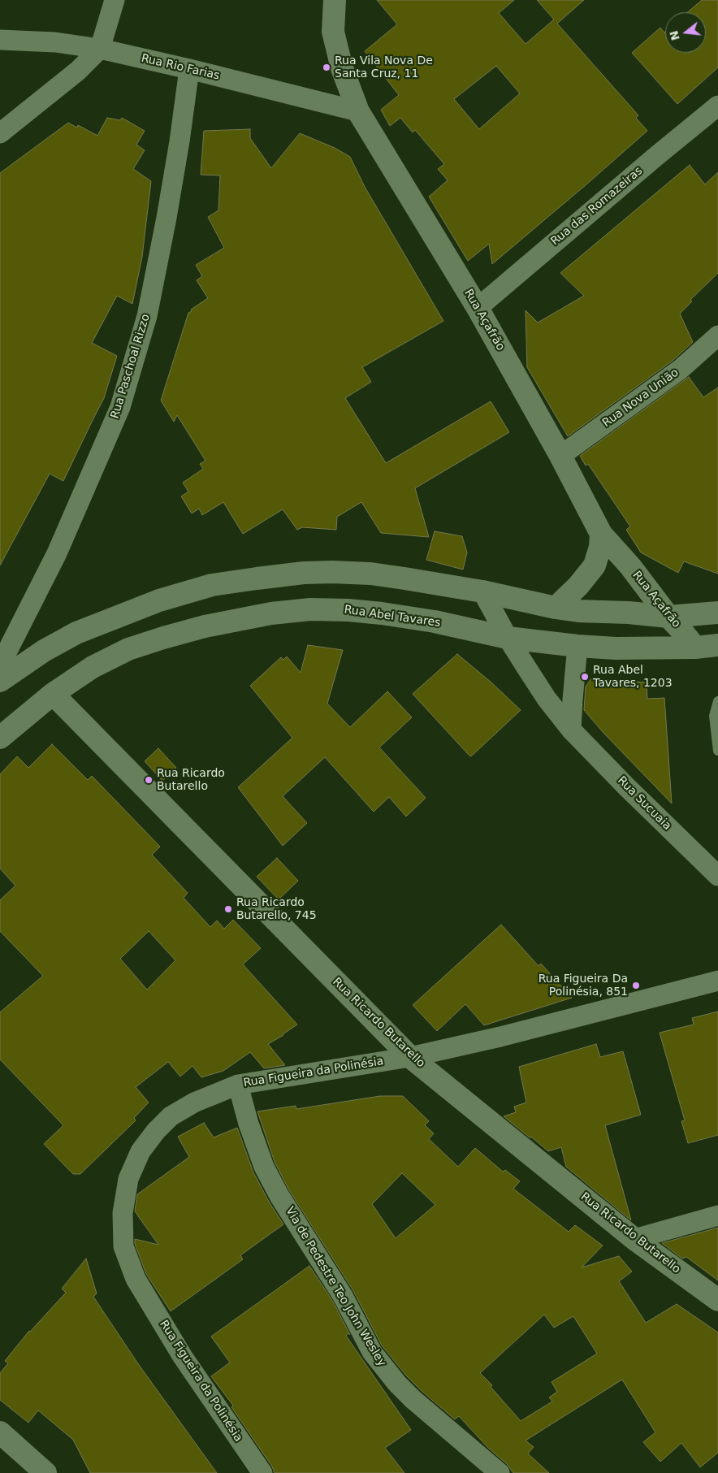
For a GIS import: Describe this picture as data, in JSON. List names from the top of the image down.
{
  "streets": {
    "street": [
      "Rua Rio Farias",
      "Rua das Romazeiras",
      "Rua Açafrão",
      "Rua Paschoal Rizzo",
      "Rua Nova União",
      "Rua Abel Tavares",
      "Rua Sucuaia",
      "Rua Ricardo Butarello",
      "Rua Figueira da Polinésia",
      "Via de Pedestre Teo John Wesley"
    ]
  },
  "crossings": [
    ["Rua Rio Farias", "Rua Açafrão"],
    ["Rua Rio Farias", "Rua Paschoal Rizzo"],
    ["Rua das Romazeiras", "Rua Açafrão"],
    ["Rua Açafrão", "Rua Nova União"],
    ["Rua Açafrão", "Rua Abel Tavares"],
    ["Rua Abel Tavares", "Rua Sucuaia"],
    ["Rua Abel Tavares", "Rua Ricardo Butarello"],
    ["Rua Ricardo Butarello", "Rua Figueira da Polinésia"],
    ["Rua Figueira da Polinésia", "Via de Pedestre Teo John Wesley"]
  ],
  "places": [
    "Rua Vila Nova De Santa Cruz, 11",
    "Rua Abel Tavares, 1203",
    "Rua Ricardo Butarello",
    "Rua Ricardo Butarello, 745",
    "Rua Figueira Da Polinésia, 851"
  ],
  "north": "left"
}
